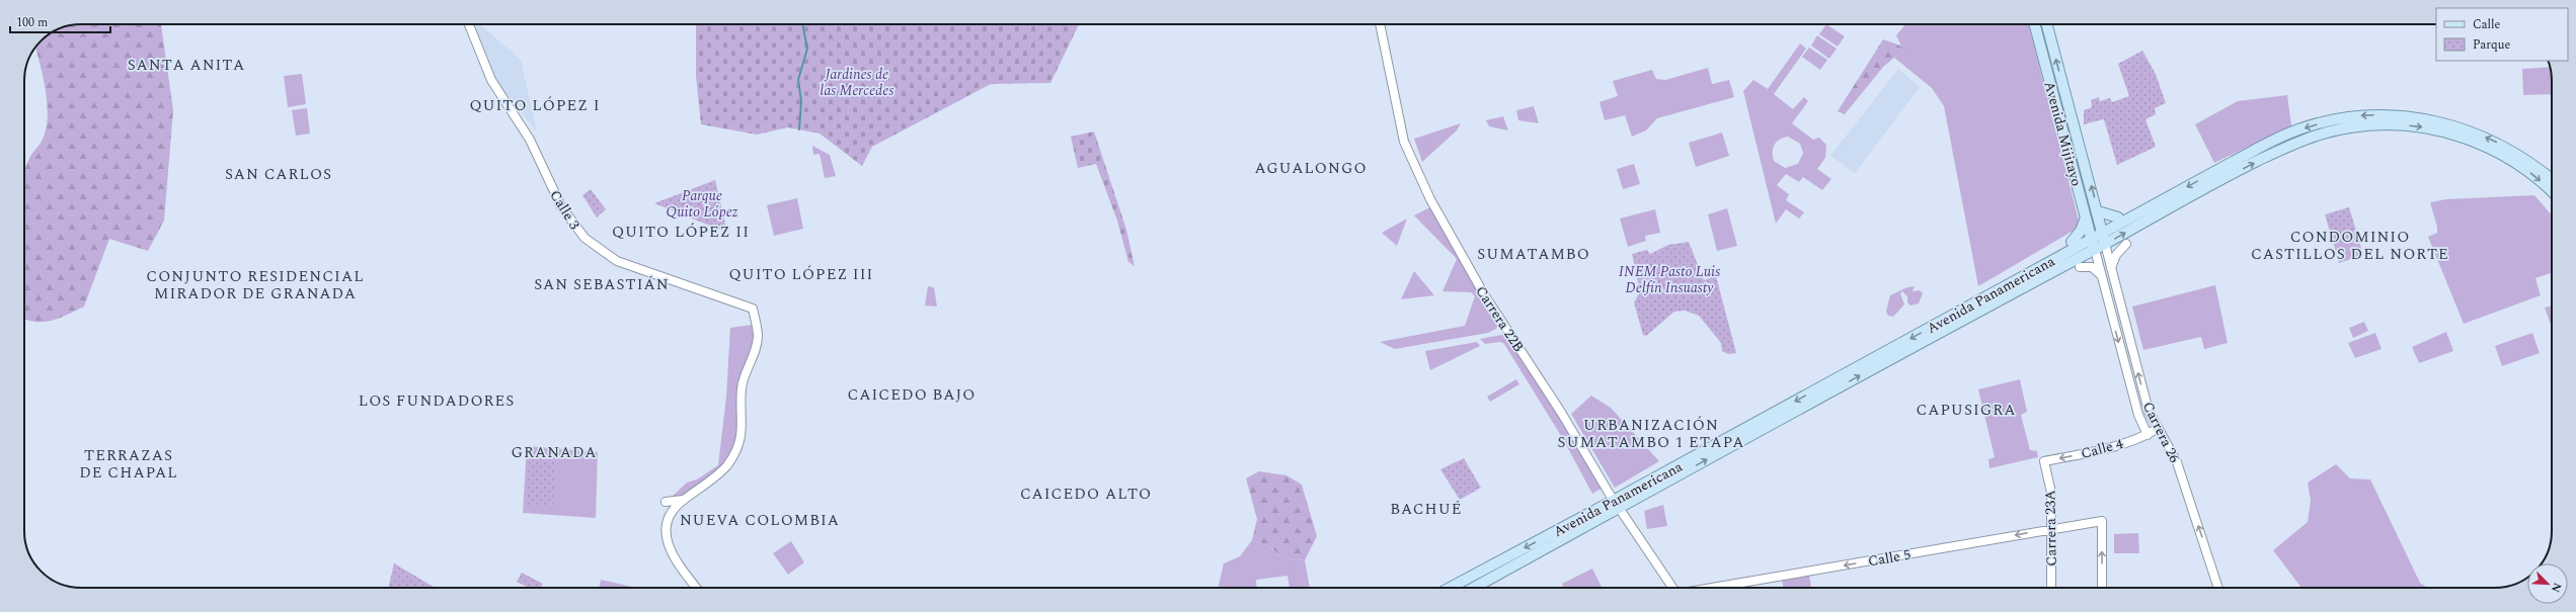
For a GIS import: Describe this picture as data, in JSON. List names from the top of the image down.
{
  "streets": {
    "main road": ["Avenida Mijitayo", "Avenida Panamericana"],
    "street": [
      "Calle 3",
      "Carrera 22B",
      "Carrera 26",
      "Calle 4",
      "Carrera 23A",
      "Calle 5"
    ]
  },
  "crossings": [
    ["Avenida Mijitayo", "Avenida Panamericana"],
    ["Avenida Mijitayo", "Carrera 26"],
    ["Avenida Panamericana", "Carrera 22B"],
    ["Avenida Panamericana", "Carrera 26"],
    ["Carrera 26", "Calle 4"],
    ["Calle 4", "Carrera 23A"],
    ["Carrera 23A", "Calle 5"]
  ],
  "one_way": ["Calle 4", "Calle 5"],
  "districts": [
    "SANTA ANITA",
    "QUITO LÓPEZ I",
    "AGUALONGO",
    "SAN CARLOS",
    "QUITO LÓPEZ II",
    "CONDOMINIO CASTILLOS DEL NORTE",
    "SUMATAMBO",
    "QUITO LÓPEZ III",
    "CONJUNTO RESIDENCIAL MIRADOR DE GRANADA",
    "SAN SEBASTIÁN",
    "CAICEDO BAJO",
    "LOS FUNDADORES",
    "CAPUSIGRA",
    "URBANIZACIÓN SUMATAMBO 1 ETAPA",
    "GRANADA",
    "TERRAZAS DE CHAPAL",
    "CAICEDO ALTO",
    "BACHUÉ",
    "NUEVA COLOMBIA"
  ],
  "parks": ["Jardines de las Mercedes", "Parque Quito López", "INEM Pasto Luis Delfín Insuasty"],
  "legend": ["Calle", "Parque"],
  "scale_bar": "100 m",
  "north": "bottom right"
}
